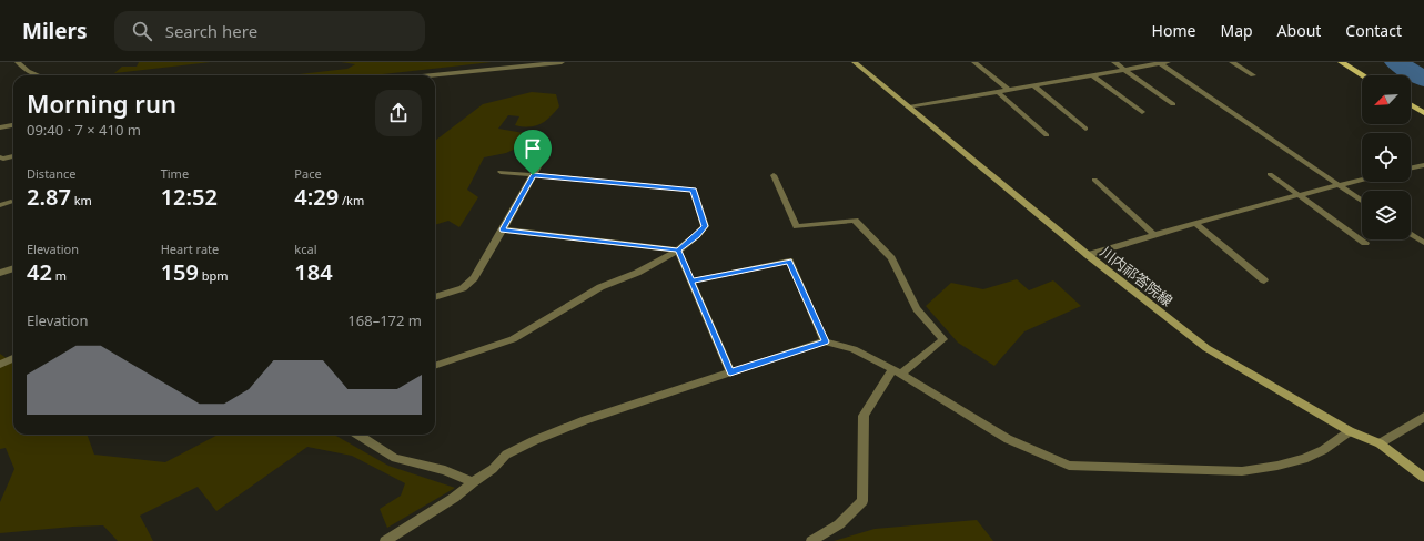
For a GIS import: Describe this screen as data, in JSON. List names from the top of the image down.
{
  "streets": {
    "main road": ["川内祁答院線"]
  },
  "north": "bottom left",
  "page": {
    "header": "Milers",
    "search": "Search here",
    "nav": [
      "Home",
      "Map",
      "About",
      "Contact"
    ],
    "heading": ["Morning run", "09:40 · 7 × 410 m"],
    "stats": [
      ["Distance", "2.87 km"],
      ["Time", "12:52"],
      ["Pace", "4:29 /km"],
      ["Elevation", "42 m"],
      ["Heart rate", "159 bpm"],
      ["kcal", "184"]
    ],
    "chart": ["Elevation", "168–172 m"]
  }
}
